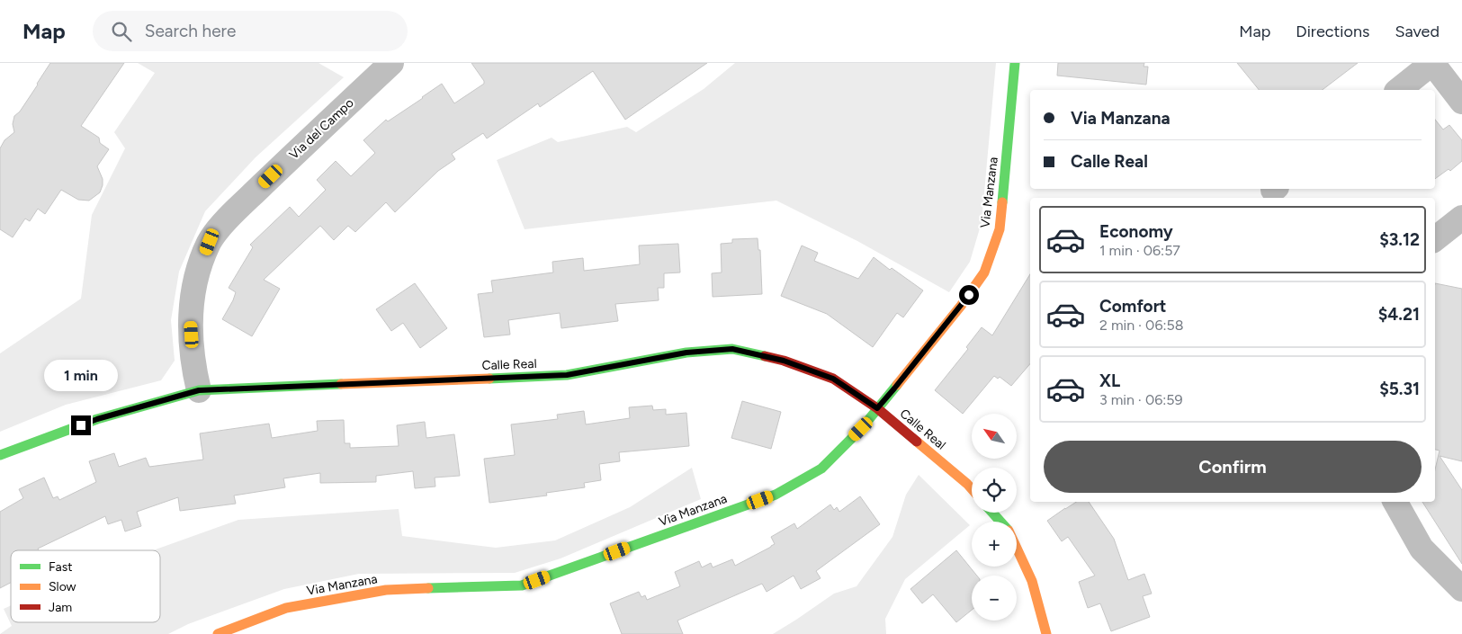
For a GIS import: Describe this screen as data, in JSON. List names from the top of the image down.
{
  "streets": {
    "street": ["Via del Campo", "Via Manzana", "Calle Real"]
  },
  "crossings": [
    ["Via del Campo", "Calle Real"],
    ["Via Manzana", "Calle Real"]
  ],
  "legend": ["Fast", "Slow", "Jam"],
  "north": "top left",
  "page": {
    "header": "Map",
    "search": "Search here",
    "nav": ["Map", "Directions", "Saved"],
    "banner": ["Via Manzana", "Calle Real"],
    "list": [
      {
        "name": "Economy",
        "note": "1 min · 06:57",
        "value": "$3.12"
      },
      {
        "name": "Comfort",
        "note": "2 min · 06:58",
        "value": "$4.21"
      },
      {
        "name": "XL",
        "note": "3 min · 06:59",
        "value": "$5.31"
      }
    ],
    "bubble": "1 min",
    "map_buttons": ["+", "−"],
    "buttons": "Confirm"
  }
}
